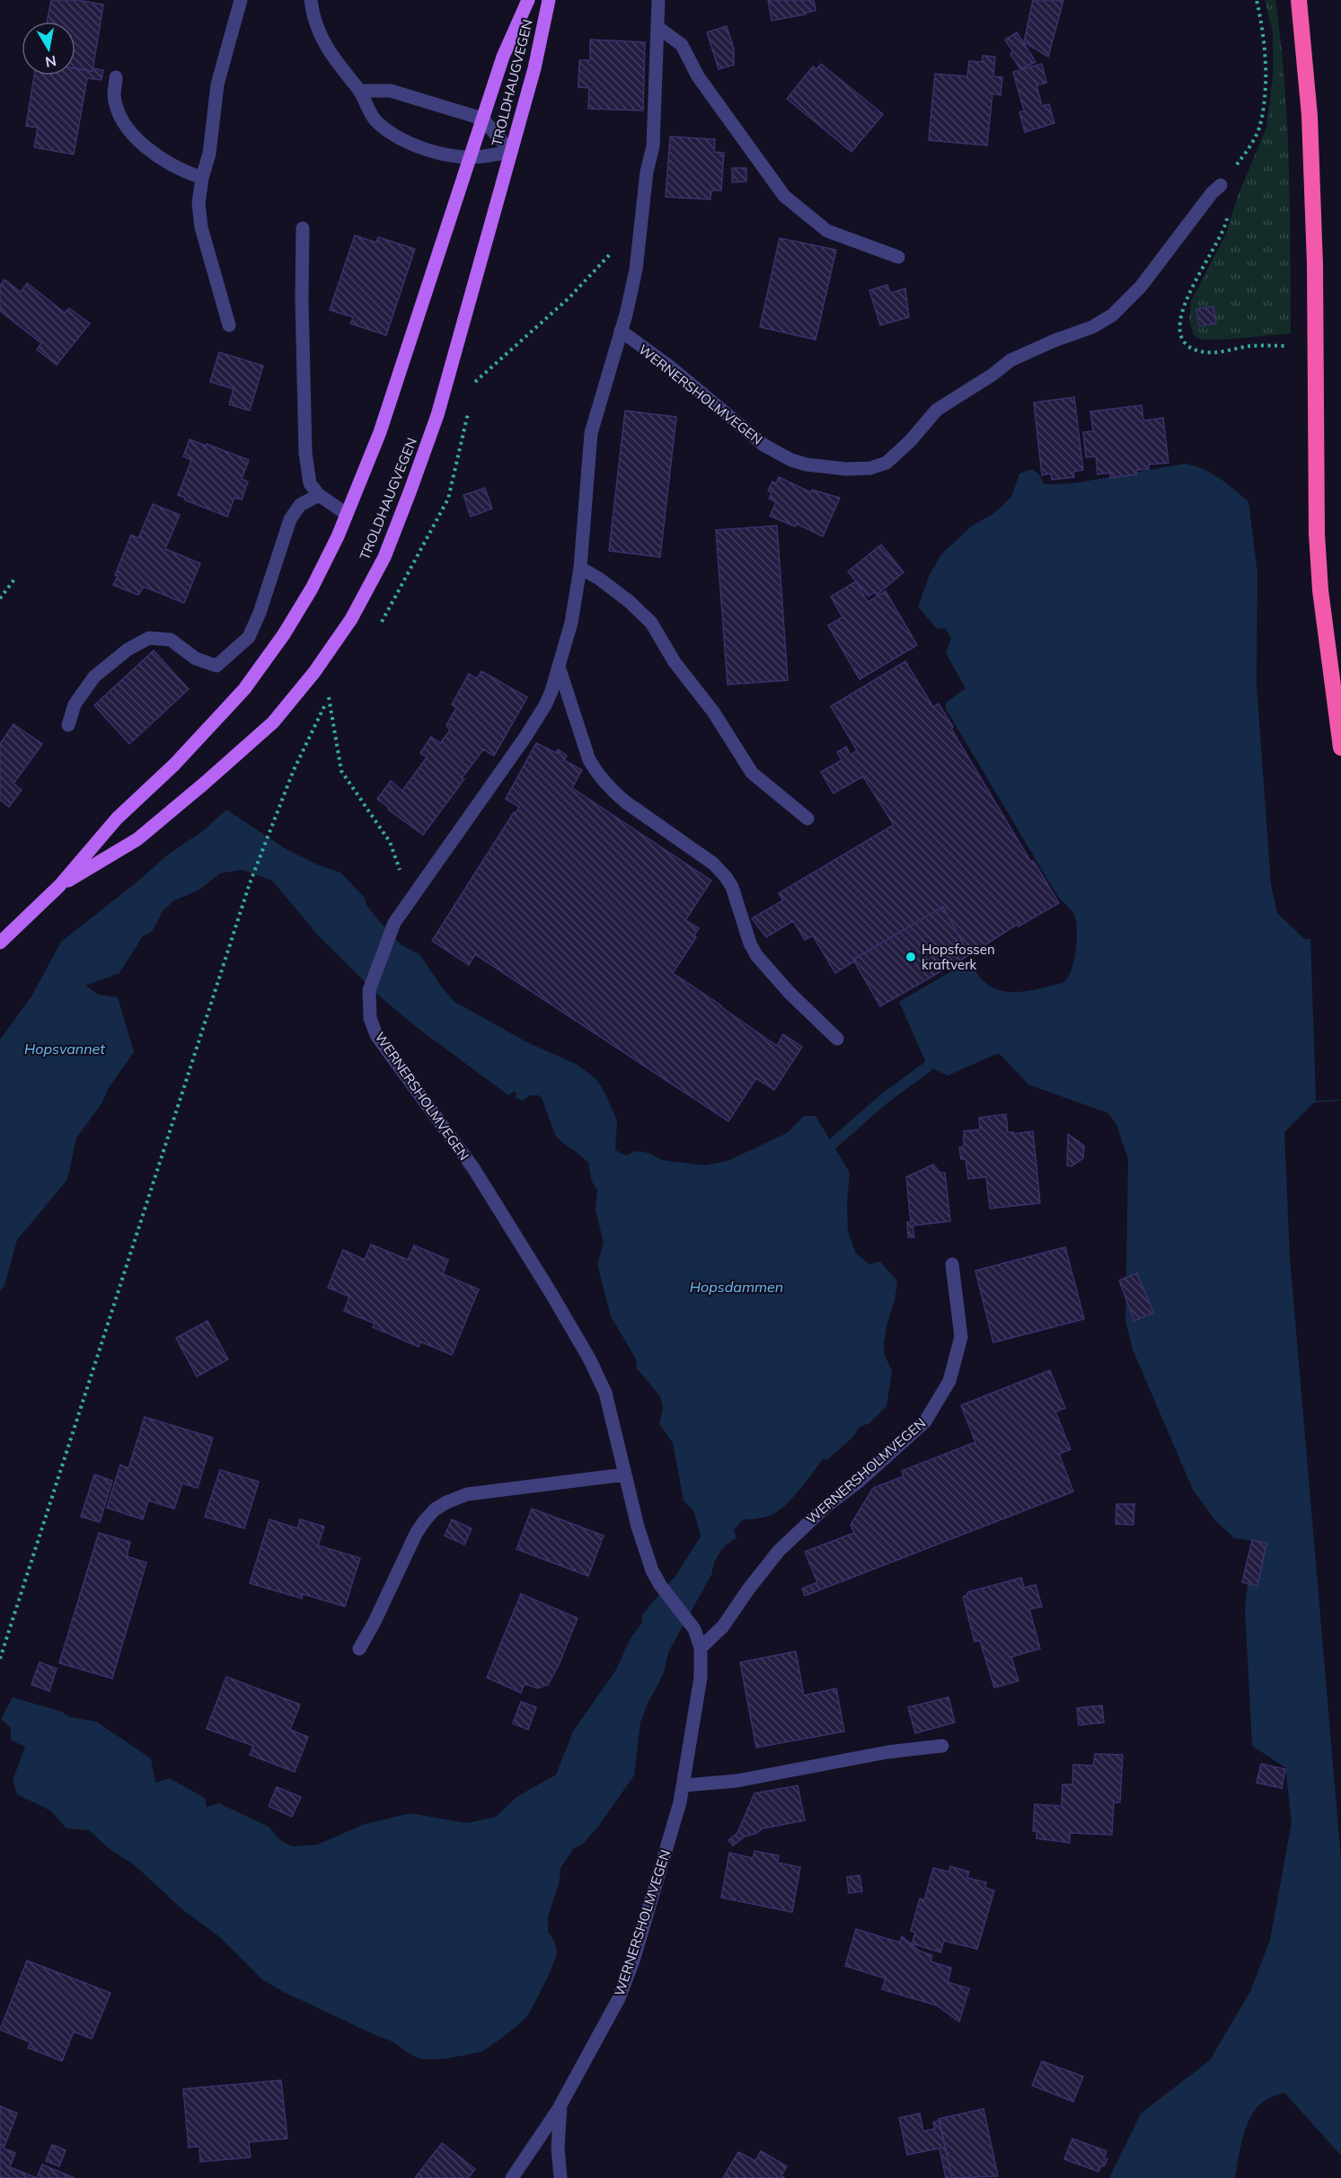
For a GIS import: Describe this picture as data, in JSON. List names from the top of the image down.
{
  "streets": {
    "main road": ["TROLDHAUGVEGEN"],
    "street": ["WERNERSHOLMVEGEN"]
  },
  "water": ["Hopsvannet", "Hopsdammen"],
  "places": ["Hopsfossen kraftverk"],
  "north": "bottom"
}
